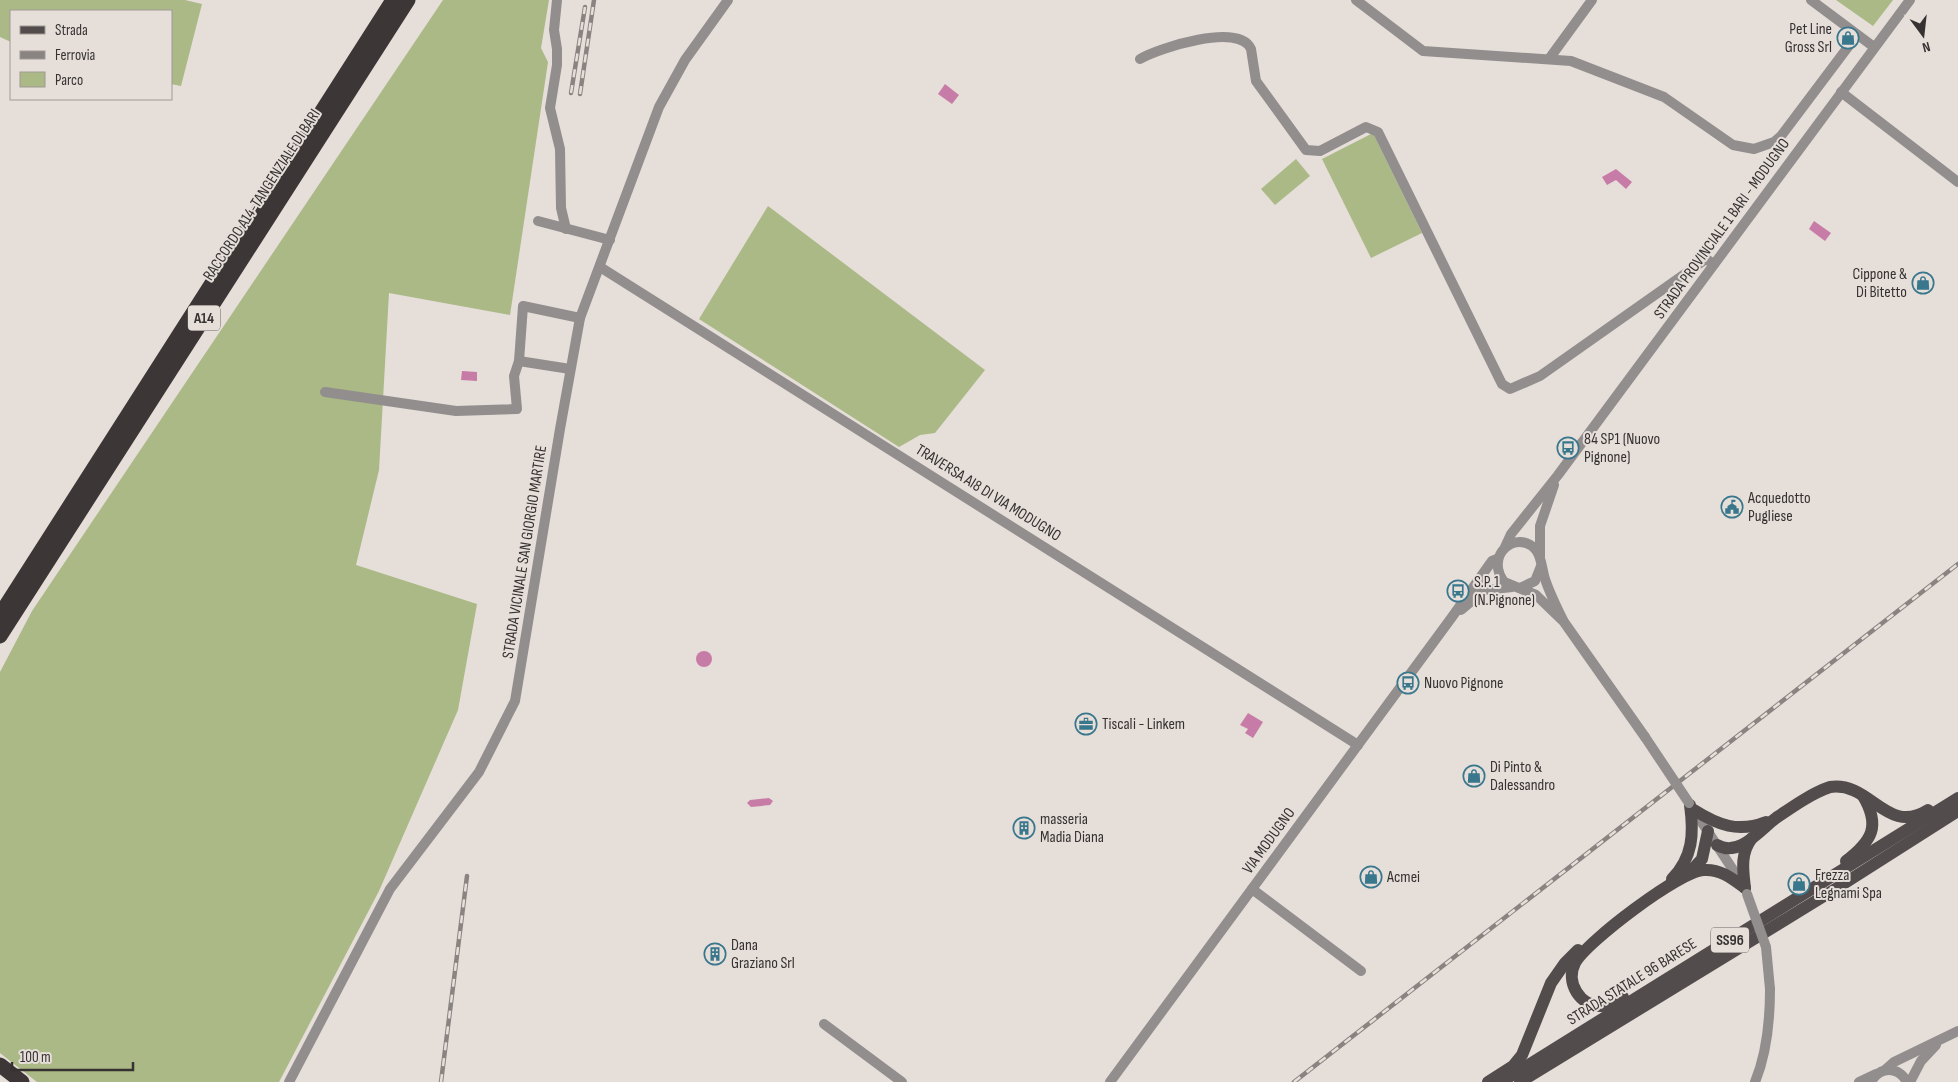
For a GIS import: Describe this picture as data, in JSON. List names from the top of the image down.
{
  "streets": {
    "highway": ["RACCORDO A14-TANGENZIALE DI BARI", "A14"],
    "main road": ["SS96", "STRADA STATALE 96 BARESE"],
    "street": [
      "STRADA PROVINCIALE 1 BARI - MODUGNO",
      "TRAVERSA AI8 DI VIA MODUGNO",
      "STRADA VICINALE SAN GIORGIO MARTIRE",
      "VIA MODUGNO"
    ]
  },
  "crossings": [
    ["STRADA PROVINCIALE 1 BARI - MODUGNO", "VIA MODUGNO"],
    ["TRAVERSA AI8 DI VIA MODUGNO", "STRADA VICINALE SAN GIORGIO MARTIRE"],
    ["TRAVERSA AI8 DI VIA MODUGNO", "VIA MODUGNO"]
  ],
  "places": {
    "shop": [
      "Pet Line Gross Srl",
      "Cippone & Di Bitetto",
      "Di Pinto & Dalessandro",
      "Acmei",
      "Frezza Legnami Spa"
    ],
    "bus stop": ["84 SP1 (Nuovo Pignone)", "S.P. 1 (N.Pignone)", "Nuovo Pignone"],
    "public building": ["Acquedotto Pugliese"],
    "office": ["Tiscali - Linkem"],
    "building": ["masseria Madia Diana", "Dana Graziano Srl"]
  },
  "legend": ["Strada", "Ferrovia", "Parco"],
  "scale_bar": "100 m",
  "north": "bottom"
}
